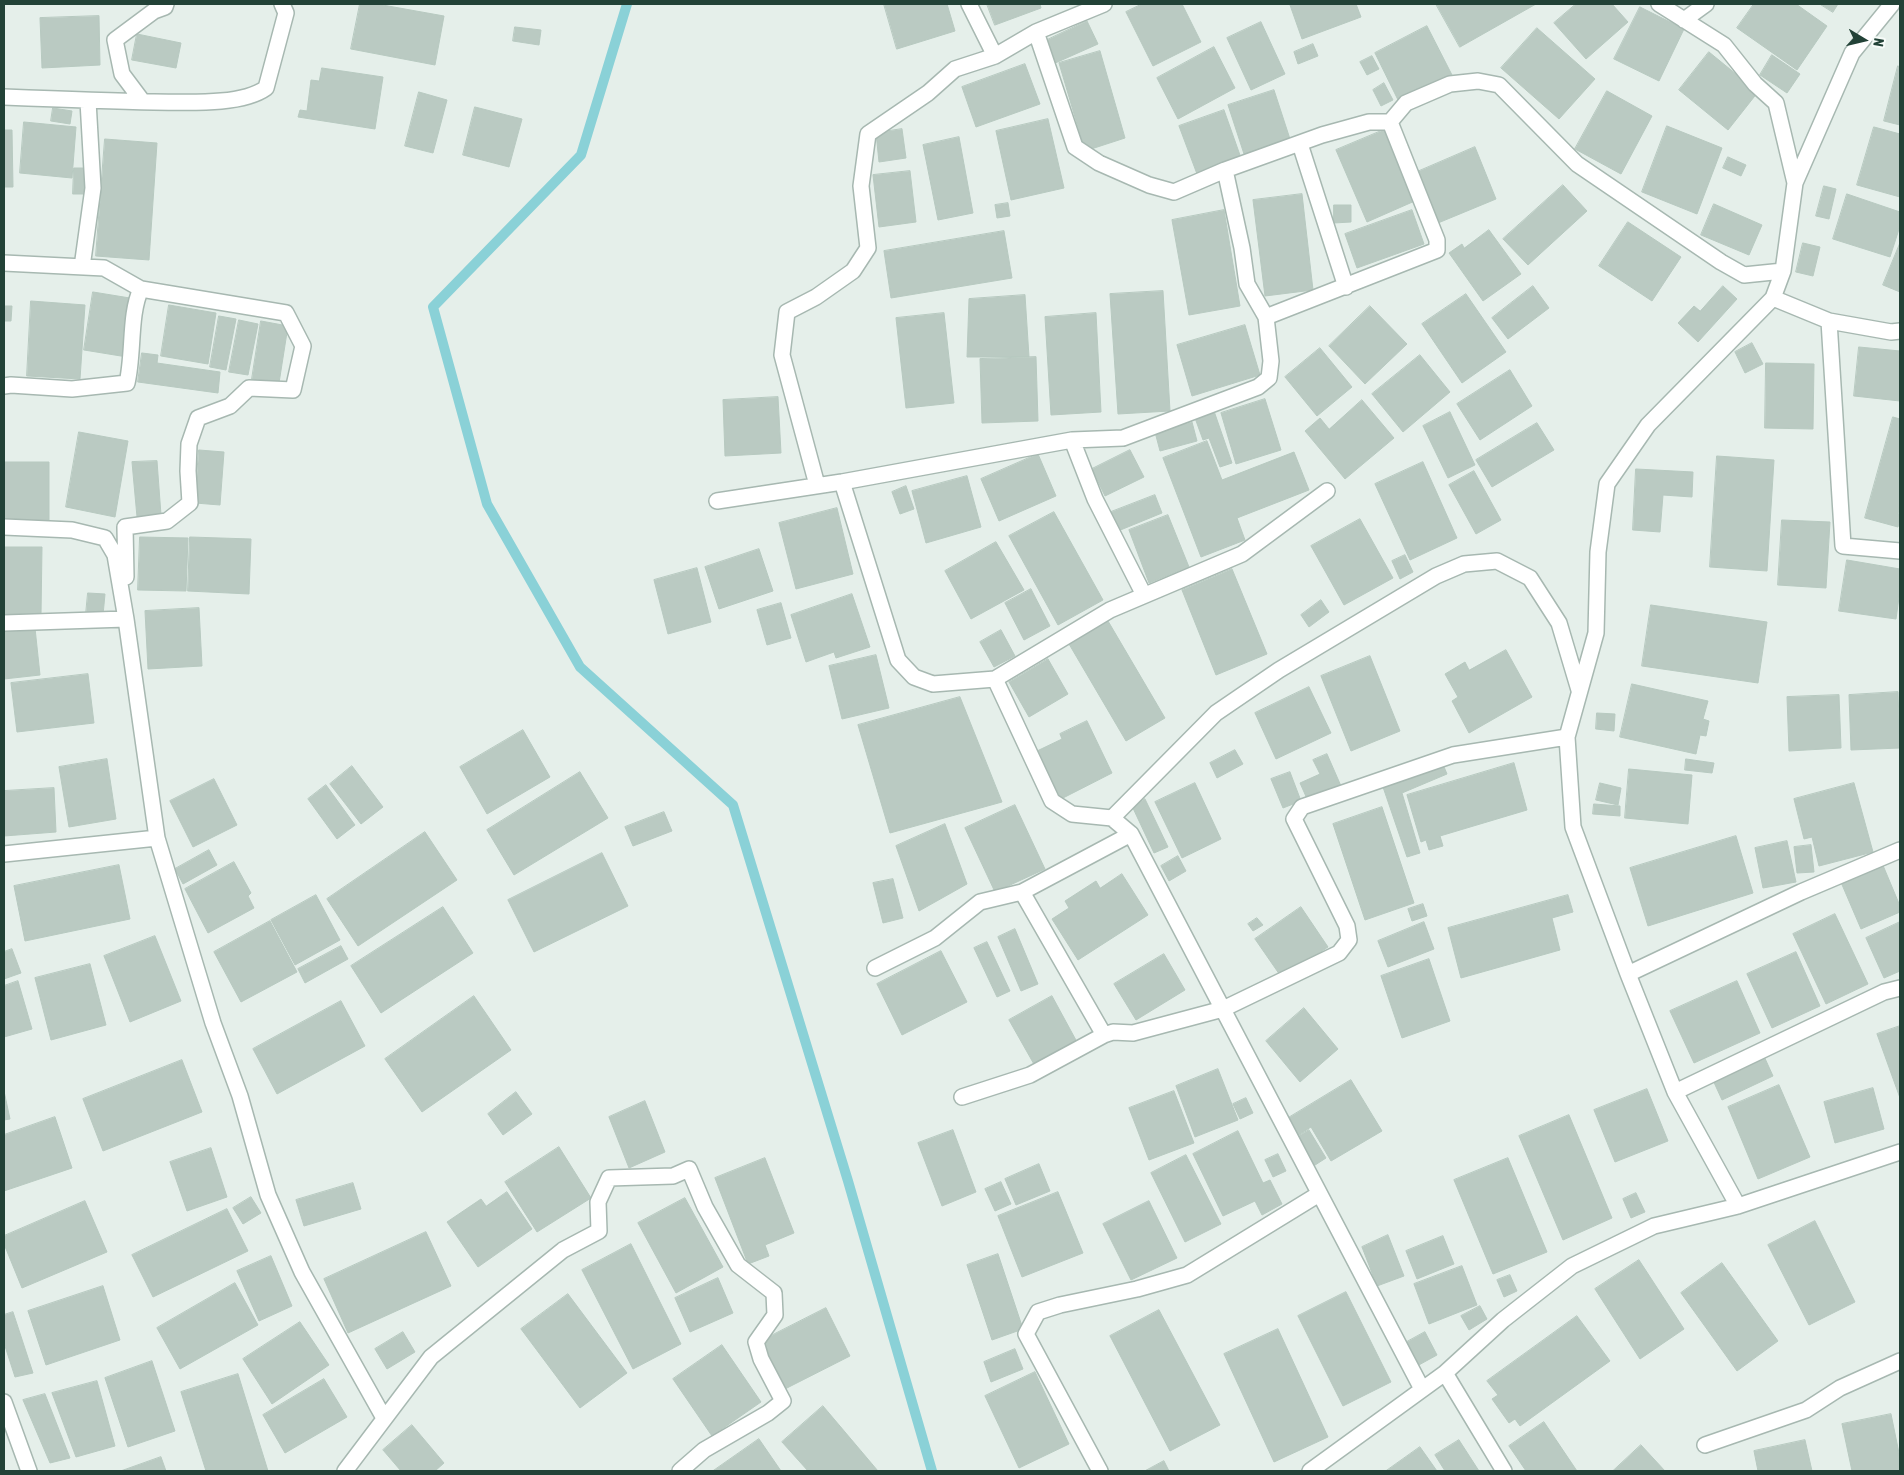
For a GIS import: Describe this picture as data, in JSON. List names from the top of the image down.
{
  "north": "right"
}
